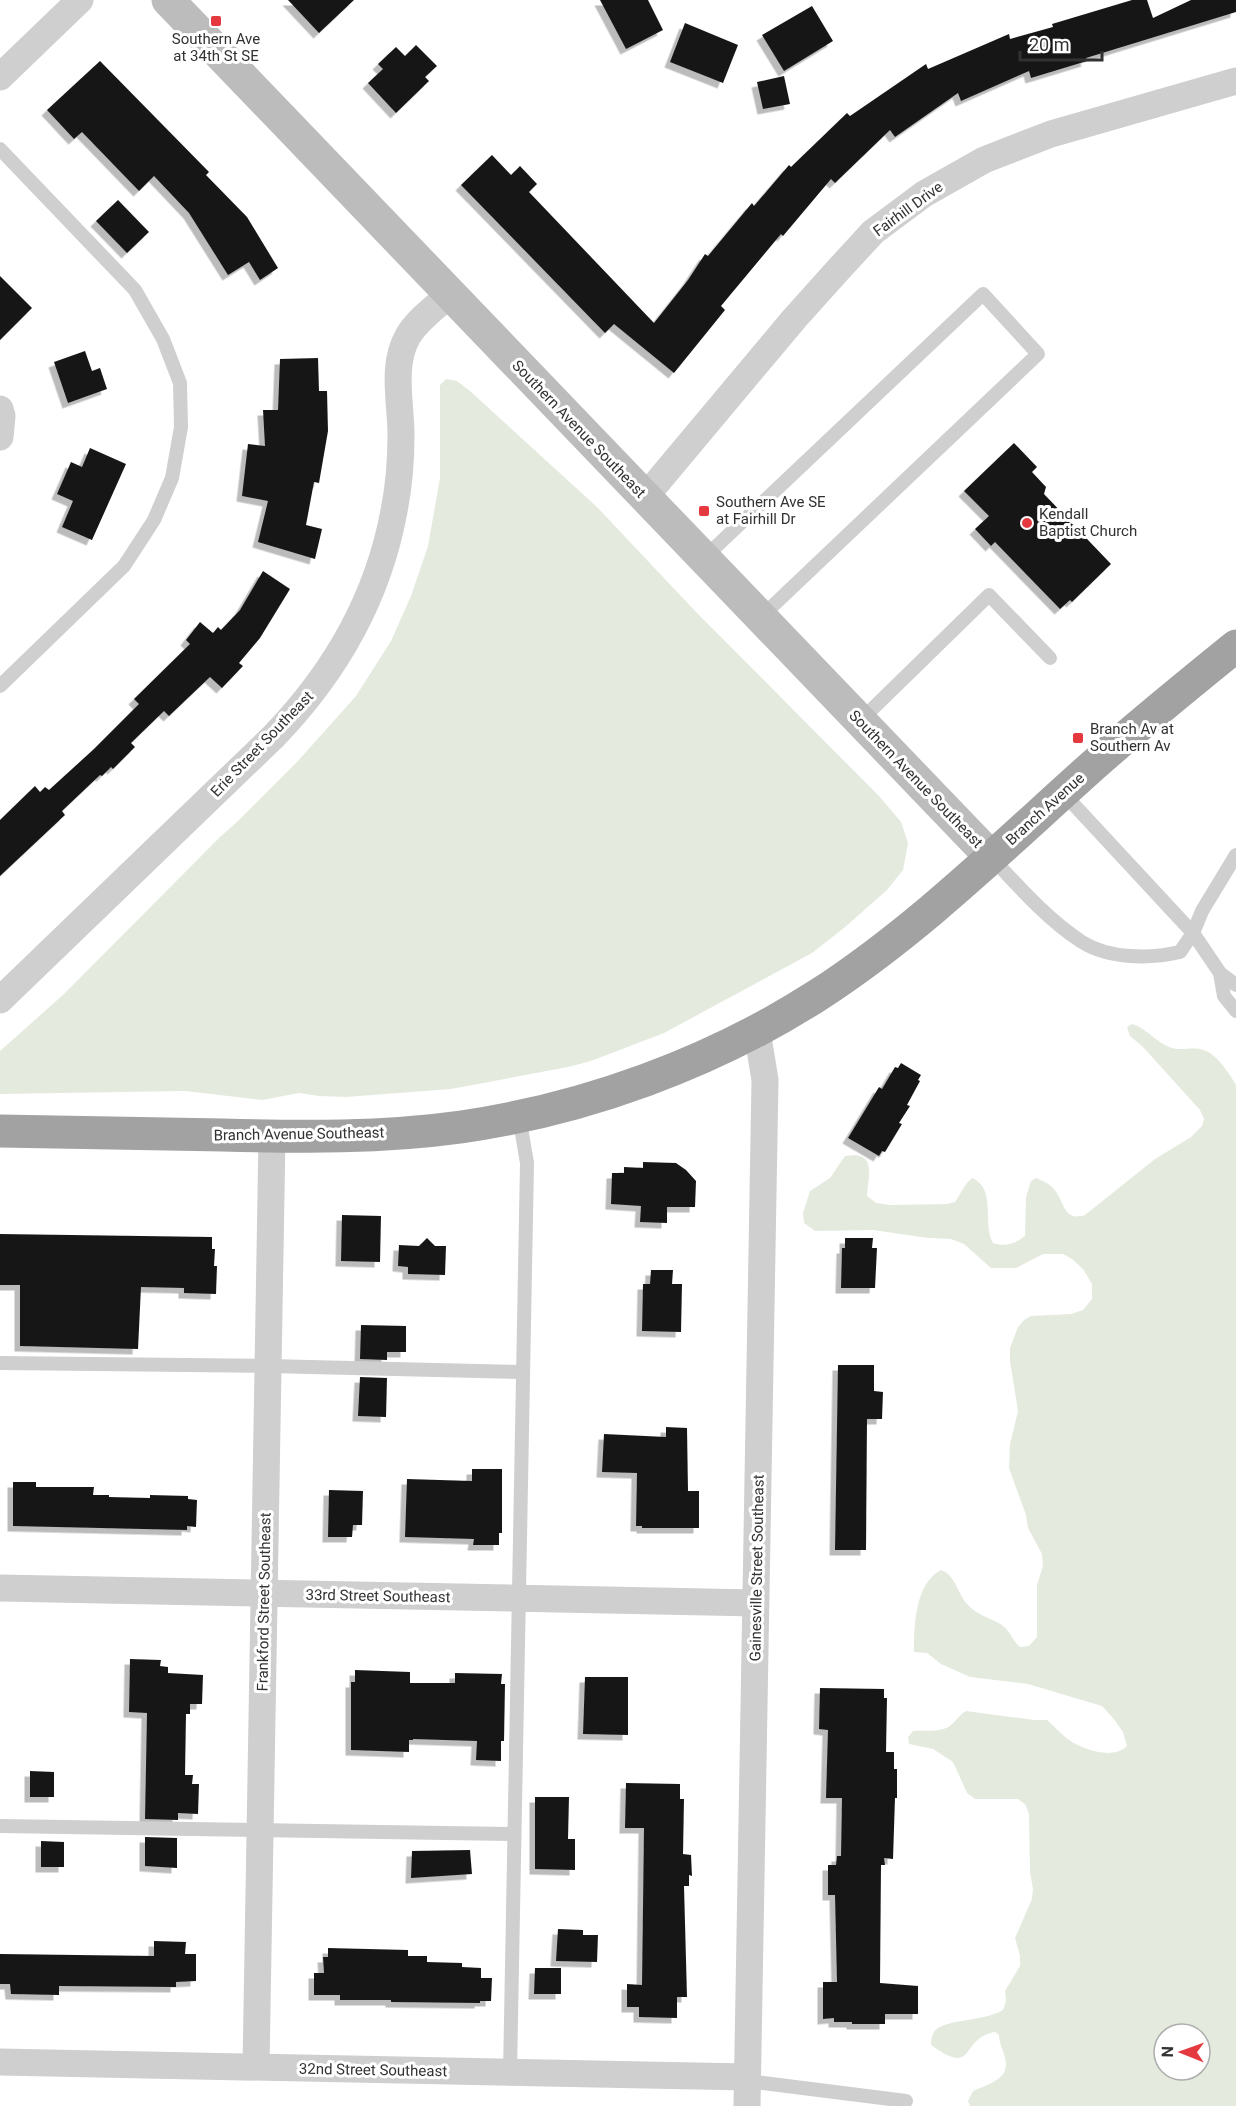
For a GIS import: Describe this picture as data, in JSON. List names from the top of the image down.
{
  "streets": {
    "highway": ["Branch Avenue", "Branch Avenue Southeast"],
    "main road": ["Southern Avenue Southeast"],
    "street": [
      "Fairhill Drive",
      "Erie Street Southeast",
      "Gainesville Street Southeast",
      "33rd Street Southeast",
      "Frankford Street Southeast",
      "32nd Street Southeast"
    ]
  },
  "crossings": [
    ["Fairhill Drive", "Southern Avenue Southeast"],
    ["Southern Avenue Southeast", "Erie Street Southeast"],
    ["Southern Avenue Southeast", "Branch Avenue"],
    ["Southern Avenue Southeast", "Branch Avenue Southeast"],
    ["Branch Avenue", "Branch Avenue Southeast"],
    ["Branch Avenue Southeast", "Gainesville Street Southeast"],
    ["Branch Avenue Southeast", "Frankford Street Southeast"],
    ["Gainesville Street Southeast", "33rd Street Southeast"],
    ["Gainesville Street Southeast", "32nd Street Southeast"],
    ["33rd Street Southeast", "Frankford Street Southeast"],
    ["Frankford Street Southeast", "32nd Street Southeast"]
  ],
  "places": {
    "transit": ["Southern Ave at 34th St SE", "Southern Ave SE at Fairhill Dr", "Branch Av at Southern Av"],
    "other": ["Kendall Baptist Church"]
  },
  "scale_bar": "20 m",
  "north": "left"
}
